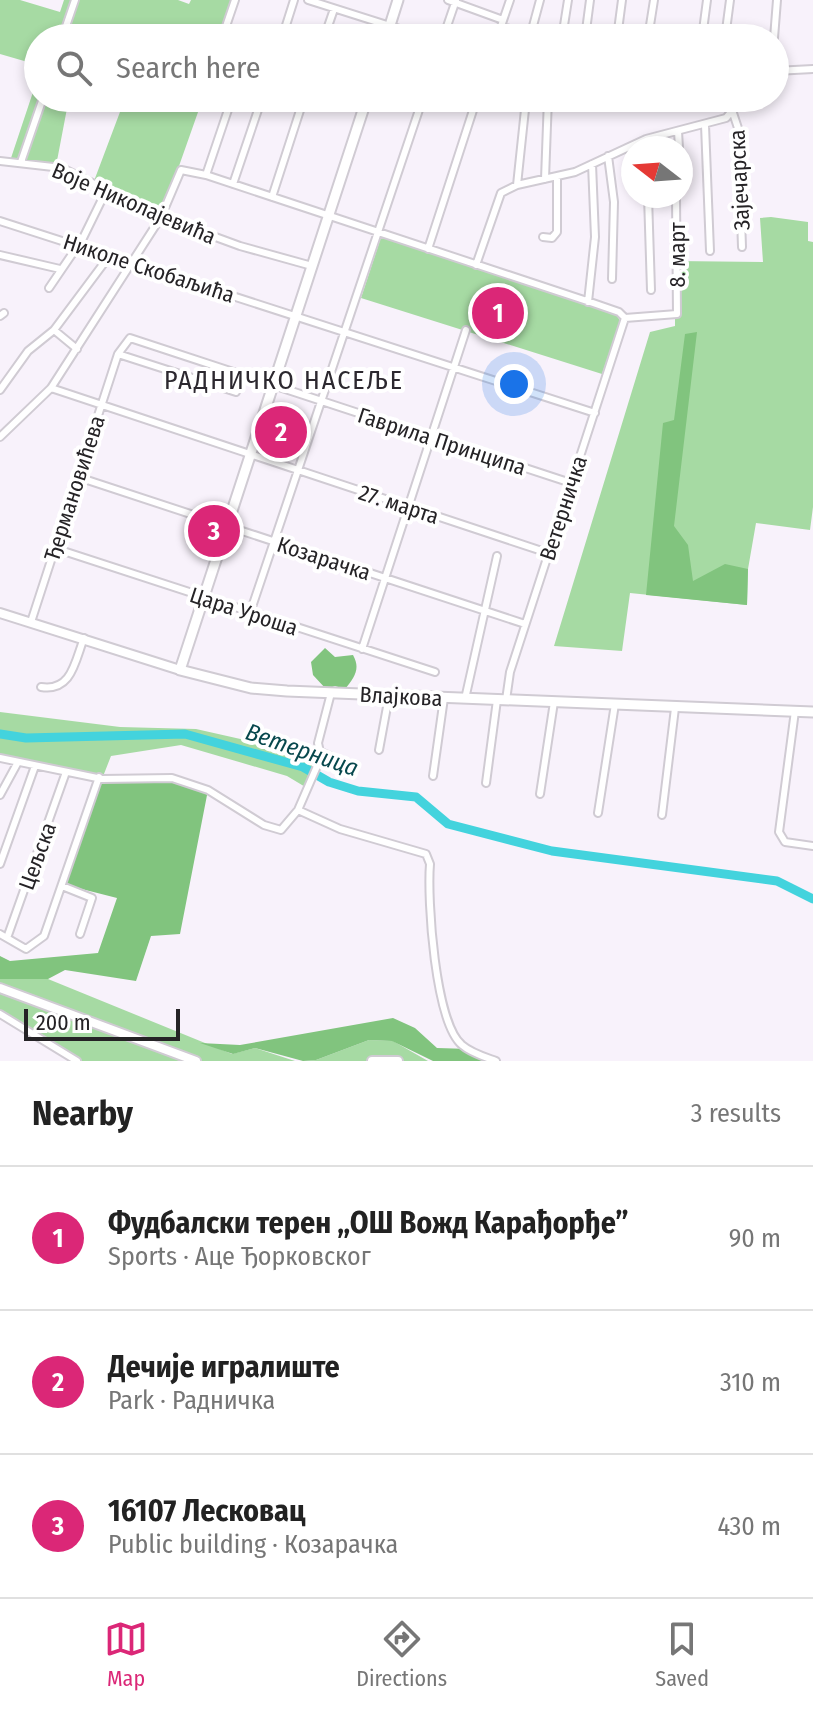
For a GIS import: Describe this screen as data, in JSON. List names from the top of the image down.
{
  "streets": {
    "main road": ["Влајкова"],
    "street": [
      "Зајечарска",
      "Воје Николајевића",
      "8. март",
      "Николе Скобаљића",
      "Гаврила Принципа",
      "Ђермановићева",
      "27. марта",
      "Ветерничка",
      "Козарачка",
      "Цара Уроша",
      "Цељска"
    ]
  },
  "crossings": [
    ["8. март", "Ветерничка"],
    ["Николе Скобаљића", "Ветерничка"],
    ["Гаврила Принципа", "Ђермановићева"],
    ["Гаврила Принципа", "Ветерничка"],
    ["Ђермановићева", "27. марта"],
    ["Ђермановићева", "Козарачка"],
    ["Ђермановићева", "Цара Уроша"],
    ["Ђермановићева", "Влајкова"],
    ["27. марта", "Ветерничка"],
    ["Ветерничка", "Козарачка"],
    ["Ветерничка", "Влајкова"]
  ],
  "districts": ["РАДНИЧКО НАСЕЉЕ"],
  "water": ["Ветерница"],
  "scale_bar": "200 m",
  "north": "left",
  "page": {
    "search": "Search here",
    "pins": ["1", "2", "3"],
    "scale": "200 m",
    "heading": ["Nearby", "3 results"],
    "list": [
      {
        "mark": "1",
        "name": "Фудбалски терен „ОШ Вожд Карађорђе”",
        "note": "Sports · Аце Ђорковског",
        "value": "90 m"
      },
      {
        "mark": "2",
        "name": "Дечије игралиште",
        "note": "Park · Радничка",
        "value": "310 m"
      },
      {
        "mark": "3",
        "name": "16107 Лесковац",
        "note": "Public building · Козарачка",
        "value": "430 m"
      }
    ],
    "nav": ["Map", "Directions", "Saved"]
  }
}
